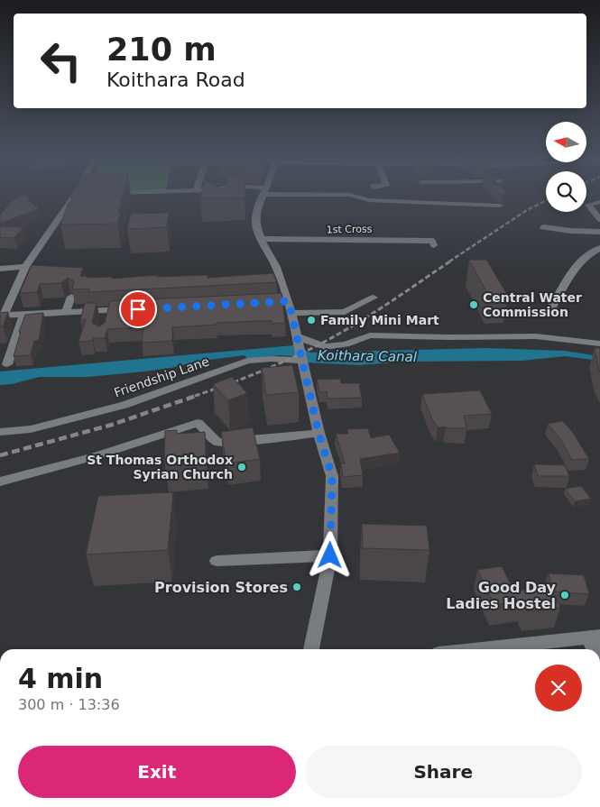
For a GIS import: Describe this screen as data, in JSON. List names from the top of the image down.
{
  "streets": {
    "street": ["1st Cross", "Friendship Lane"]
  },
  "water": ["Koithara Canal"],
  "places": [
    "Central Water Commission",
    "Family Mini Mart",
    "St Thomas Orthodox Syrian Church",
    "Provision Stores",
    "Good Day Ladies Hostel"
  ],
  "north": "left",
  "page": {
    "turn": ["210 m", "Koithara Road"],
    "heading": ["4 min", "300 m · 13:36"],
    "buttons": ["Exit", "Share"]
  }
}
